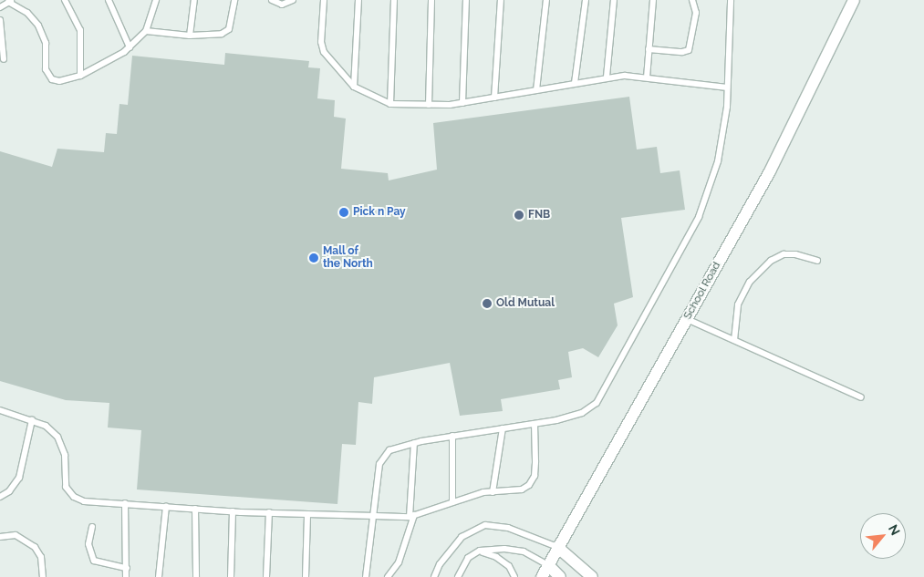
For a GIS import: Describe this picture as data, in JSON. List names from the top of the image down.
{
  "streets": {
    "street": ["School Road"]
  },
  "places": [
    "Pick n Pay",
    "FNB",
    "Mall of the North",
    "Old Mutual"
  ],
  "north": "top right"
}
